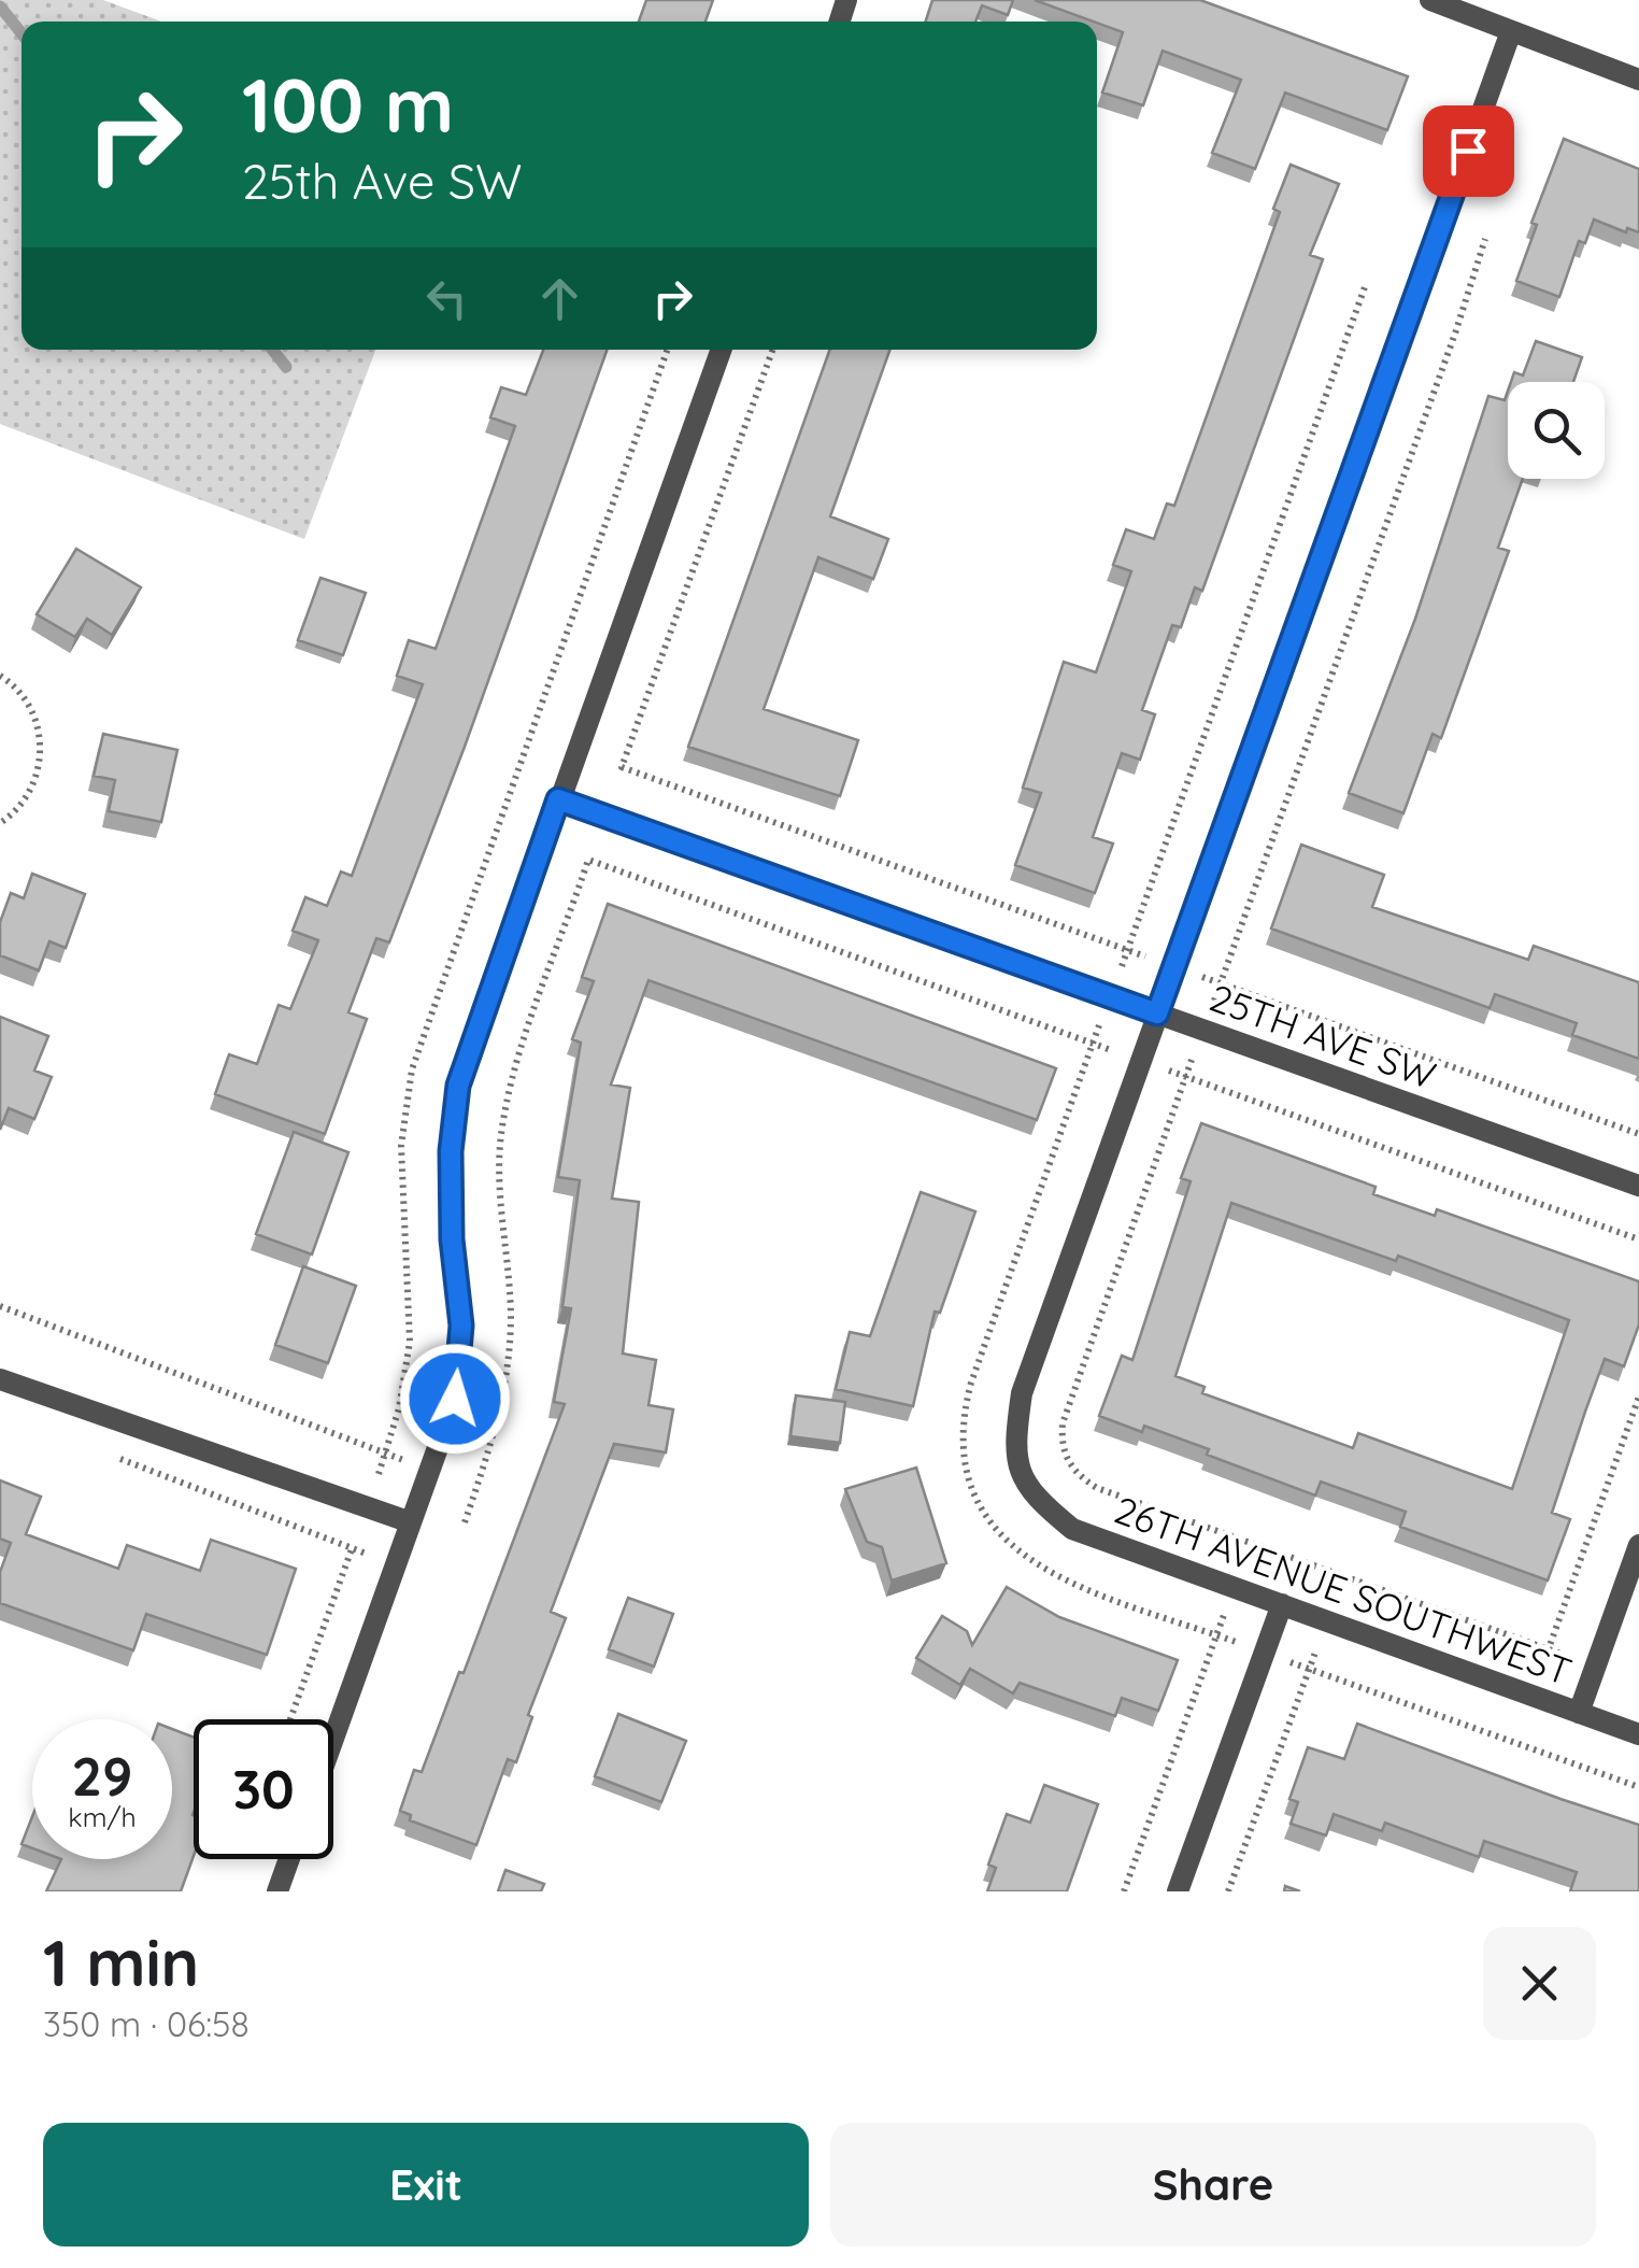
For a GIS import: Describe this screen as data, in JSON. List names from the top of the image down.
{
  "streets": {
    "street": ["25TH AVE SW", "26TH AVENUE SOUTHWEST"]
  },
  "crossings": [
    ["25TH AVE SW", "26TH AVENUE SOUTHWEST"]
  ],
  "page": {
    "turn": ["100 m", "25th Ave SW"],
    "speed": "29 km/h",
    "limit": "30",
    "heading": ["1 min", "350 m · 06:58"],
    "buttons": ["Exit", "Share"]
  }
}
